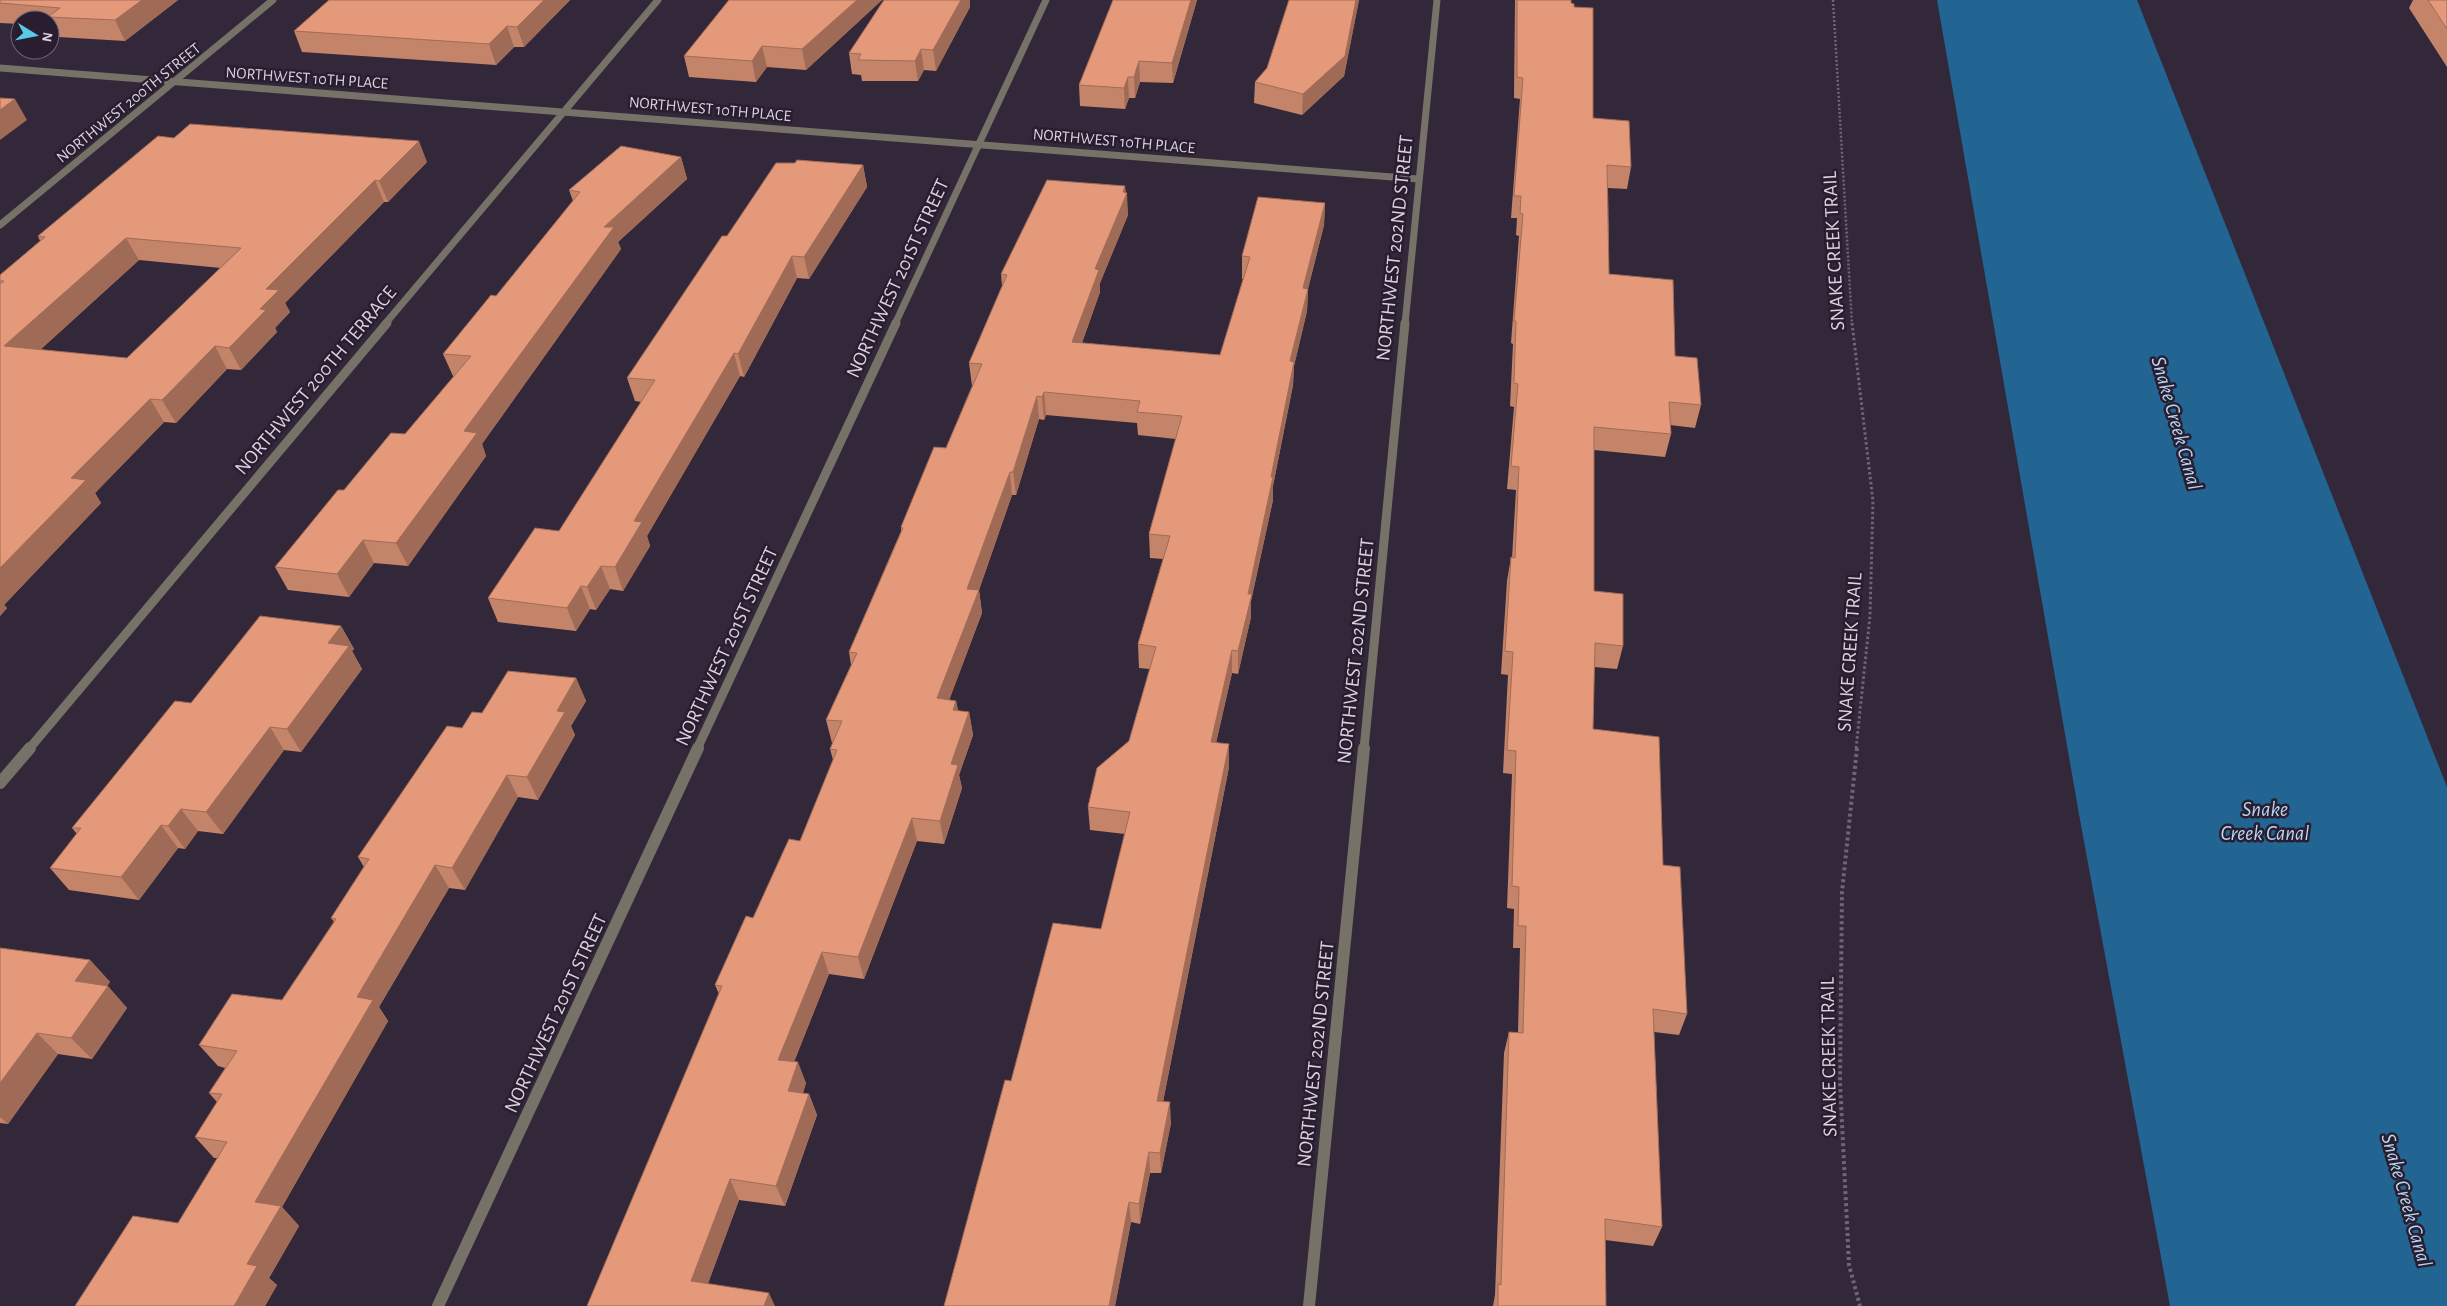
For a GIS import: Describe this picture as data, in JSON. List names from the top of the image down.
{
  "streets": {
    "street": [
      "NORTHWEST 10TH PLACE",
      "NORTHWEST 200TH STREET",
      "NORTHWEST 202ND STREET",
      "NORTHWEST 201ST STREET",
      "NORTHWEST 200TH TERRACE"
    ],
    "path": ["SNAKE CREEK TRAIL"]
  },
  "crossings": [
    ["NORTHWEST 10TH PLACE", "NORTHWEST 200TH STREET"],
    ["NORTHWEST 10TH PLACE", "NORTHWEST 202ND STREET"],
    ["NORTHWEST 10TH PLACE", "NORTHWEST 201ST STREET"],
    ["NORTHWEST 10TH PLACE", "NORTHWEST 200TH TERRACE"]
  ],
  "water": ["Snake Creek Canal"],
  "north": "right"
}
